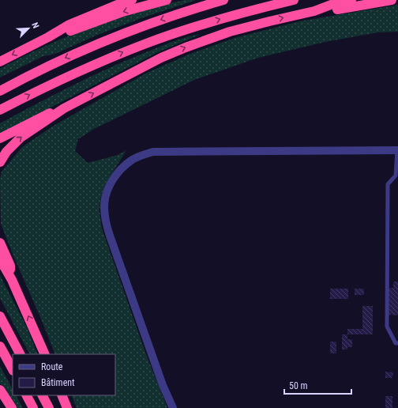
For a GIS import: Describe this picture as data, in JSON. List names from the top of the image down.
{
  "legend": ["Route", "Bâtiment"],
  "scale_bar": "50 m",
  "north": "top right"
}
